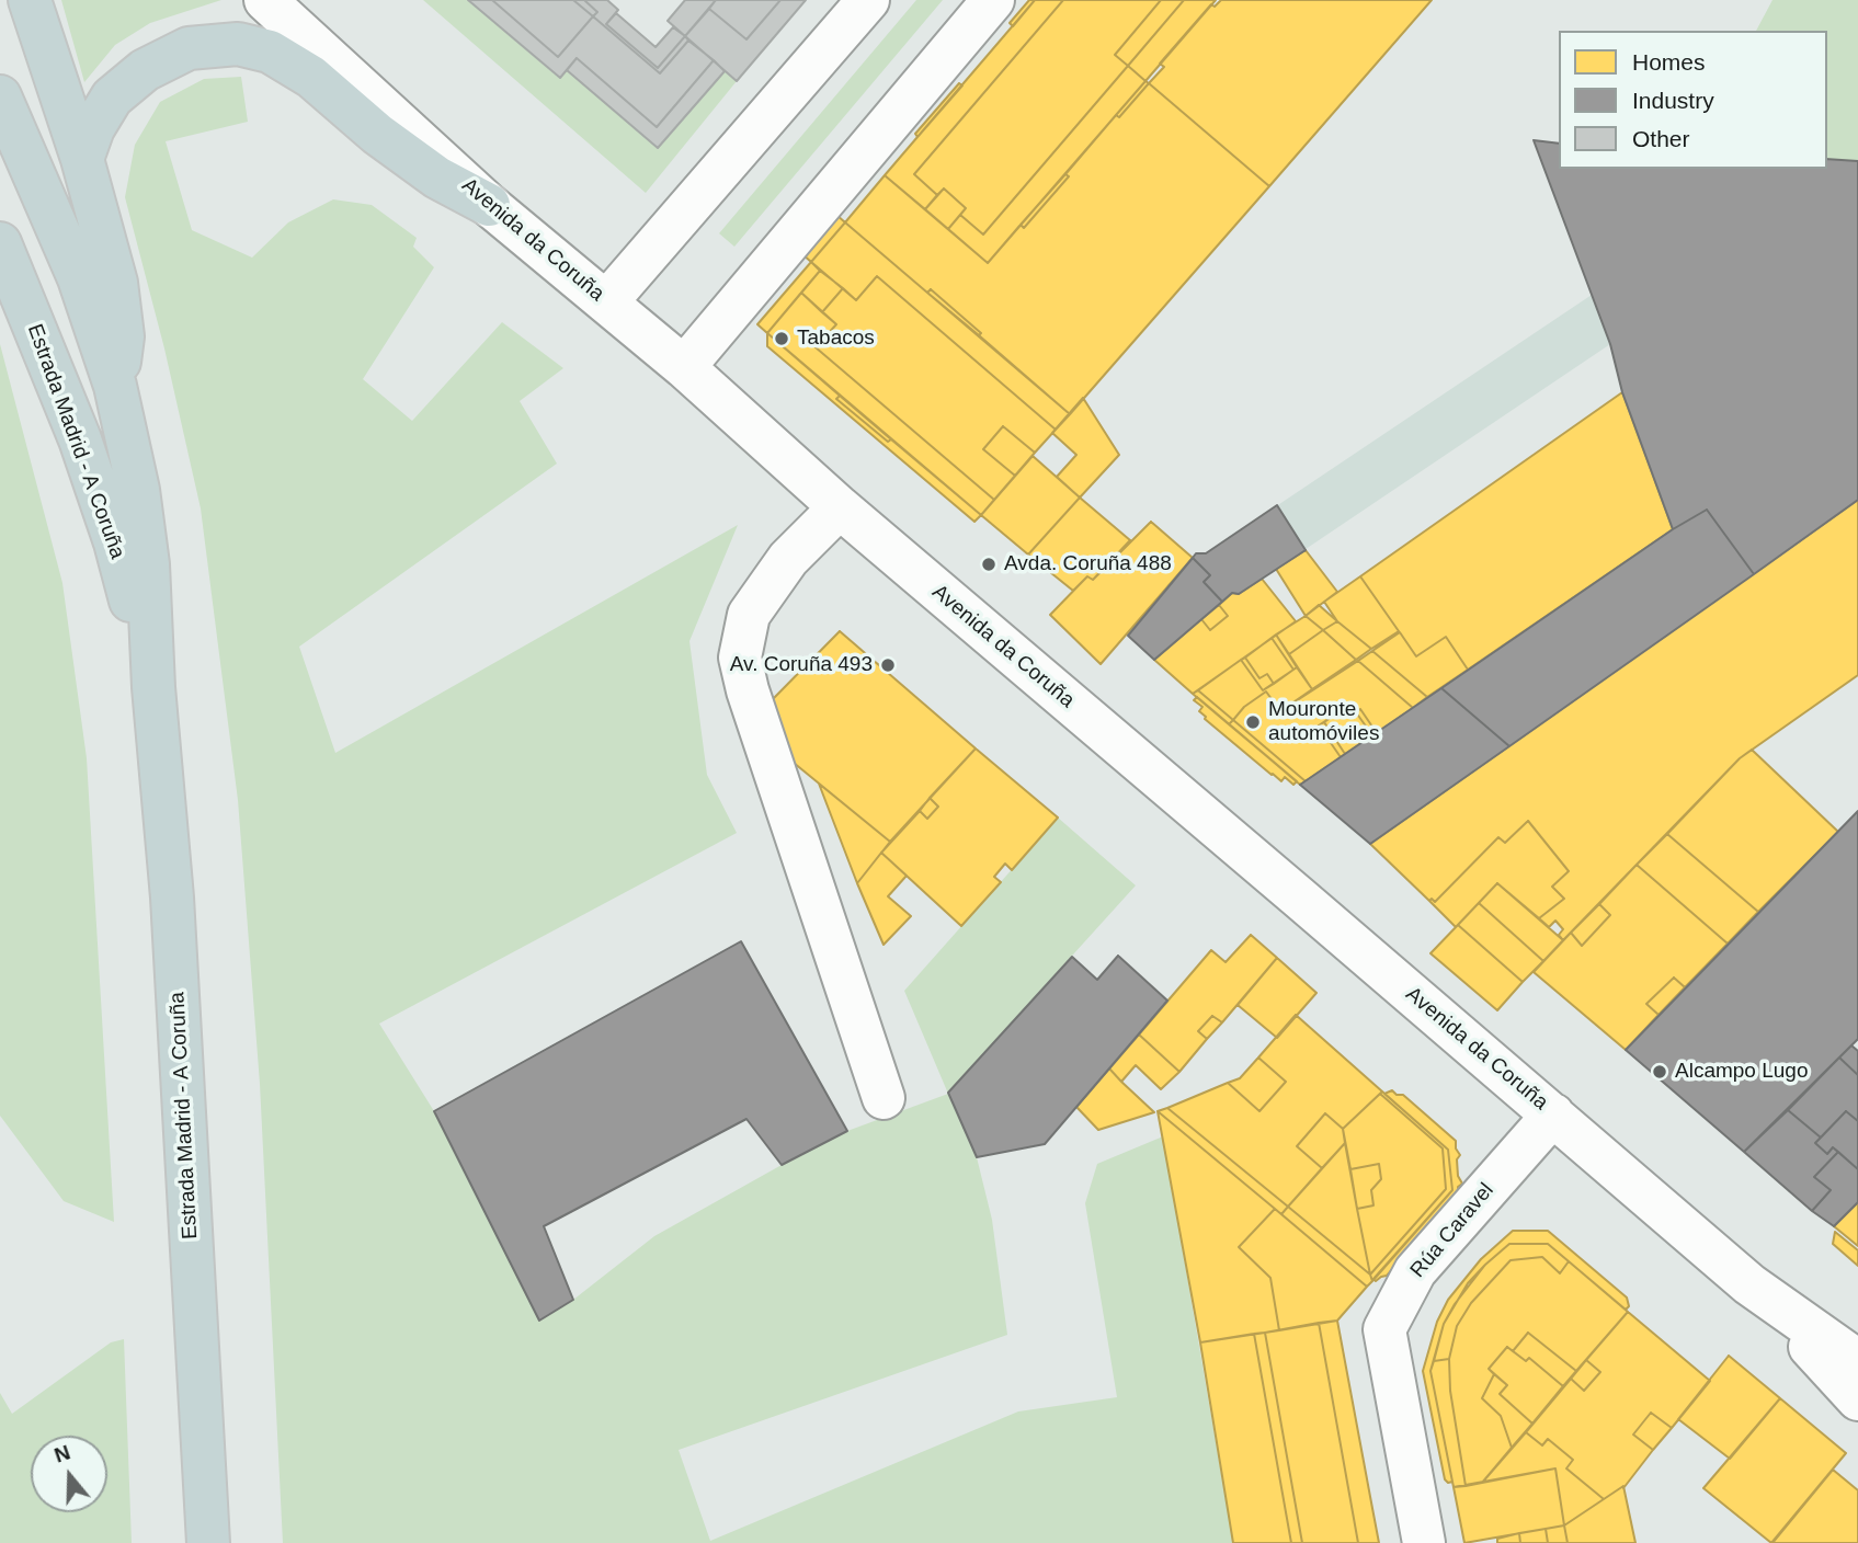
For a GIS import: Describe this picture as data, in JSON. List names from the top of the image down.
{
  "streets": {
    "highway": ["Estrada Madrid - A Coruña"],
    "street": ["Avenida da Coruña", "Rúa Caravel"]
  },
  "crossings": [
    ["Avenida da Coruña", "Rúa Caravel"]
  ],
  "places": [
    "Tabacos",
    "Avda. Coruña 488",
    "Av. Coruña 493",
    "Mouronte automóviles",
    "Alcampo Lugo"
  ],
  "legend": ["Homes", "Industry", "Other"],
  "north": "top"
}
